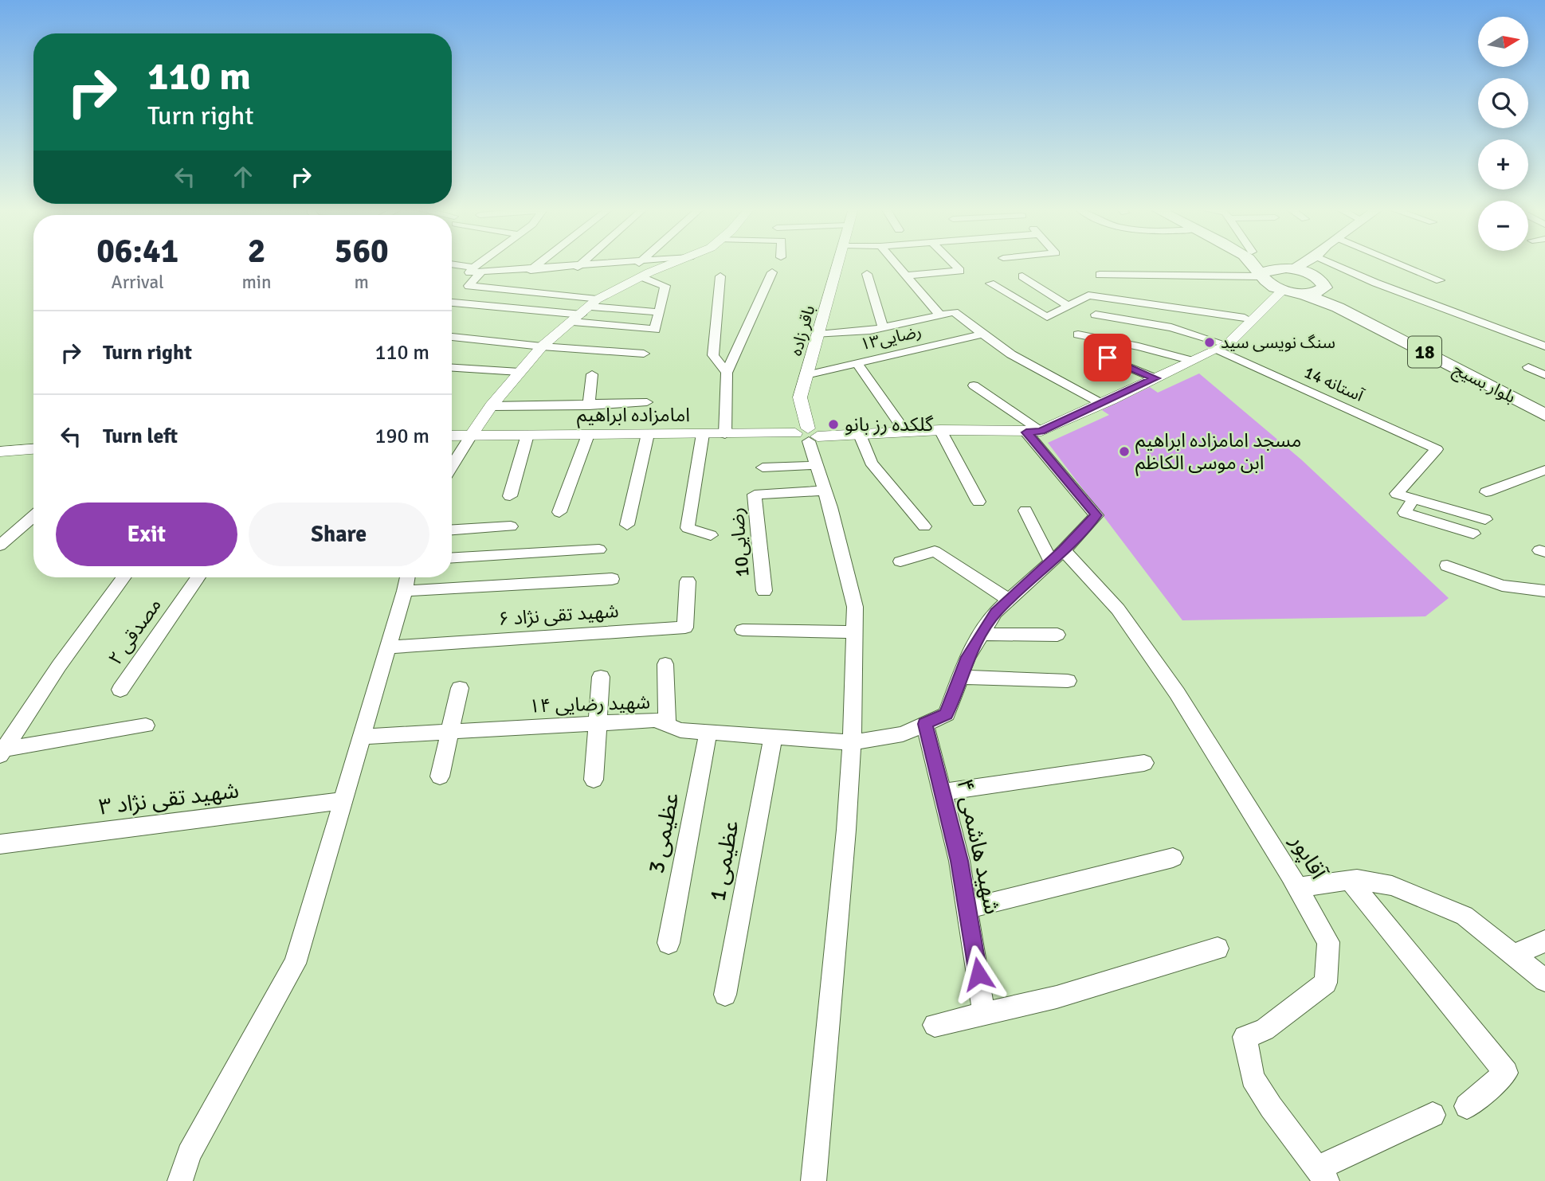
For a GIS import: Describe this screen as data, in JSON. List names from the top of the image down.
{
  "streets": {
    "main road": ["18", "بلوار بسیج"],
    "street": [
      "باقر زاده",
      "رضایی۱۳",
      "آستانه 14",
      "امامزاده ابراهیم",
      "رضایی10",
      "شهید تقی نژاد ۶",
      "مصدقی ۲",
      "شهید رضایی ۱۴",
      "شهید تقی نژاد ۳",
      "عظیمی 3",
      "شهید هاشمی ۴",
      "آقاپور",
      "عظیمی 1"
    ]
  },
  "crossings": [
    ["باقر زاده", "رضایی۱۳"],
    ["باقر زاده", "امامزاده ابراهیم"],
    ["18", "بلوار بسیج"],
    ["18", "امامزاده ابراهیم"],
    ["بلوار بسیج", "امامزاده ابراهیم"],
    ["آستانه 14", "امامزاده ابراهیم"],
    ["امامزاده ابراهیم", "شهید رضایی ۱۴"],
    ["شهید رضایی ۱۴", "عظیمی 3"],
    ["شهید رضایی ۱۴", "شهید هاشمی ۴"],
    ["شهید رضایی ۱۴", "آقاپور"],
    ["شهید رضایی ۱۴", "عظیمی 1"]
  ],
  "places": ["سنگ نویسی سید", "گلکده رز بانو", "مسجد امامزاده ابراهیم ابن موسی الکاظم"],
  "north": "right",
  "page": {
    "map_buttons": ["+", "−"],
    "turn": ["110 m", "Turn right"],
    "eta": [
      "06:41",
      "Arrival",
      "2",
      "min",
      "560",
      "m"
    ],
    "list": [
      {
        "name": "Turn right",
        "value": "110 m"
      },
      {
        "name": "Turn left",
        "value": "190 m"
      }
    ],
    "buttons": ["Exit", "Share"]
  }
}
